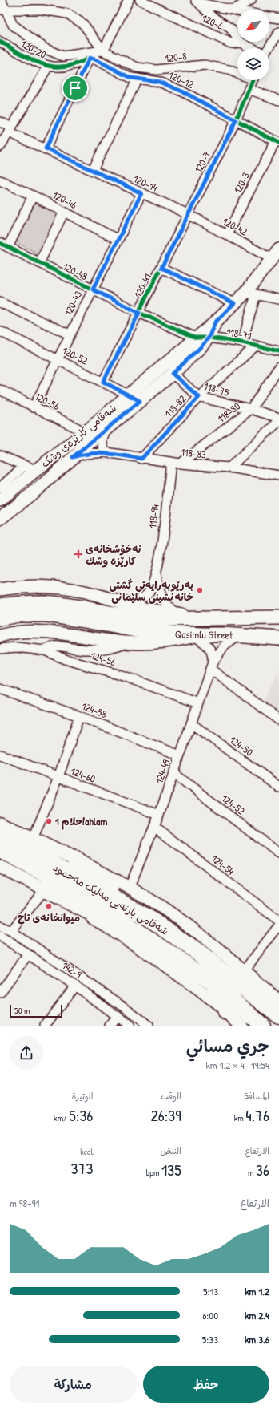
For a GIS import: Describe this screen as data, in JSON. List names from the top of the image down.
{
  "streets": {
    "highway": ["شەقامی بازنەیی مەلیک مەحمود"],
    "main road": ["شەقامی کارێزەی وشک", "Qasimlu Street"],
    "street": [
      "120-6",
      "120-20",
      "120-8",
      "120-12",
      "120-7",
      "120-14",
      "120-3",
      "120-46",
      "120-42",
      "120-48",
      "120-41",
      "120-43",
      "118-71",
      "120-52",
      "118-75",
      "120-56",
      "118-82",
      "118-80",
      "118-83",
      "118-94",
      "124-56",
      "124-58",
      "124-50",
      "124-49",
      "124-60",
      "124-52",
      "124-54",
      "142-9"
    ]
  },
  "crossings": [
    ["120-20", "120-12"],
    ["120-12", "120-7"],
    ["120-12", "120-3"],
    ["120-7", "120-14"],
    ["120-7", "120-42"],
    ["120-7", "120-41"],
    ["120-14", "120-42"],
    ["120-14", "120-41"],
    ["120-14", "120-43"],
    ["120-14", "شەقامی کارێزەی وشک"],
    ["120-3", "120-42"],
    ["120-46", "120-43"],
    ["120-42", "120-41"],
    ["120-42", "شەقامی کارێزەی وشک"],
    ["120-48", "120-41"],
    ["120-48", "120-43"],
    ["120-48", "118-71"],
    ["120-48", "شەقامی کارێزەی وشک"],
    ["120-41", "120-52"],
    ["120-43", "120-52"],
    ["120-43", "120-56"],
    ["118-71", "118-82"],
    ["118-71", "شەقامی کارێزەی وشک"],
    ["120-52", "شەقامی کارێزەی وشک"],
    ["118-75", "118-82"],
    ["118-75", "118-80"],
    ["118-75", "شەقامی کارێزەی وشک"],
    ["120-56", "شەقامی کارێزەی وشک"],
    ["118-82", "118-83"],
    ["118-80", "118-83"],
    ["شەقامی کارێزەی وشک", "118-83"],
    ["118-83", "118-94"],
    ["Qasimlu Street", "124-49"],
    ["124-56", "124-49"],
    ["124-58", "124-49"],
    ["124-50", "124-49"],
    ["124-49", "124-60"],
    ["124-49", "124-52"],
    ["124-49", "124-54"]
  ],
  "places": {
    "health": ["نەخۆشخانەی کارێزە وشك"],
    "other": ["بەرێوبەرایەتی گشتی خانەنشینی سلێمانی", "احلام 1ahlam", "میوانخانەی تاج"]
  },
  "scale_bar": "50 m",
  "north": "bottom left",
  "page": {
    "scale": "50 m",
    "heading": ["جري مسائي", "19:54 · 4 × 1.2 km"],
    "stats": [
      ["المسافة", "4.76 km"],
      ["الوقت", "26:39"],
      ["الوتيرة", "5:36 /km"],
      ["الارتفاع", "36 m"],
      ["النبض", "135 bpm"],
      ["kcal", "373"]
    ],
    "chart": ["الارتفاع", "91–98 m"],
    "list": [
      {
        "name": "1.2 km",
        "note": "5:13"
      },
      {
        "name": "2.4 km",
        "note": "6:00"
      },
      {
        "name": "3.6 km",
        "note": "5:33"
      }
    ],
    "buttons": ["حفظ", "مشاركة"]
  }
}
